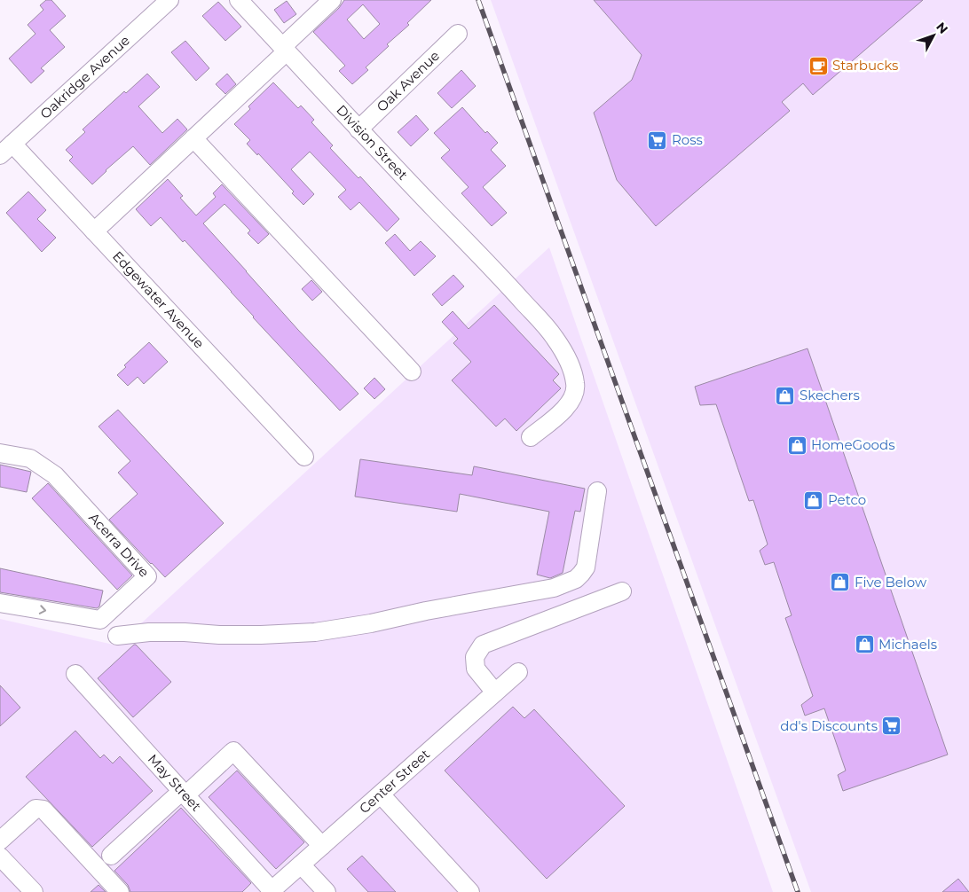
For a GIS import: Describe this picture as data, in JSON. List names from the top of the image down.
{
  "streets": {
    "street": [
      "Oakridge Avenue",
      "Oak Avenue",
      "Division Street",
      "Edgewater Avenue",
      "Acerra Drive",
      "Center Street",
      "May Street"
    ]
  },
  "crossings": [
    ["Oakridge Avenue", "Edgewater Avenue"],
    ["Oak Avenue", "Division Street"],
    ["Center Street", "May Street"]
  ],
  "places": {
    "cafe": ["Starbucks"],
    "supermarket": ["Ross", "dd's Discounts"],
    "shop": [
      "Skechers",
      "HomeGoods",
      "Petco",
      "Five Below",
      "Michaels"
    ]
  },
  "north": "top right"
}
